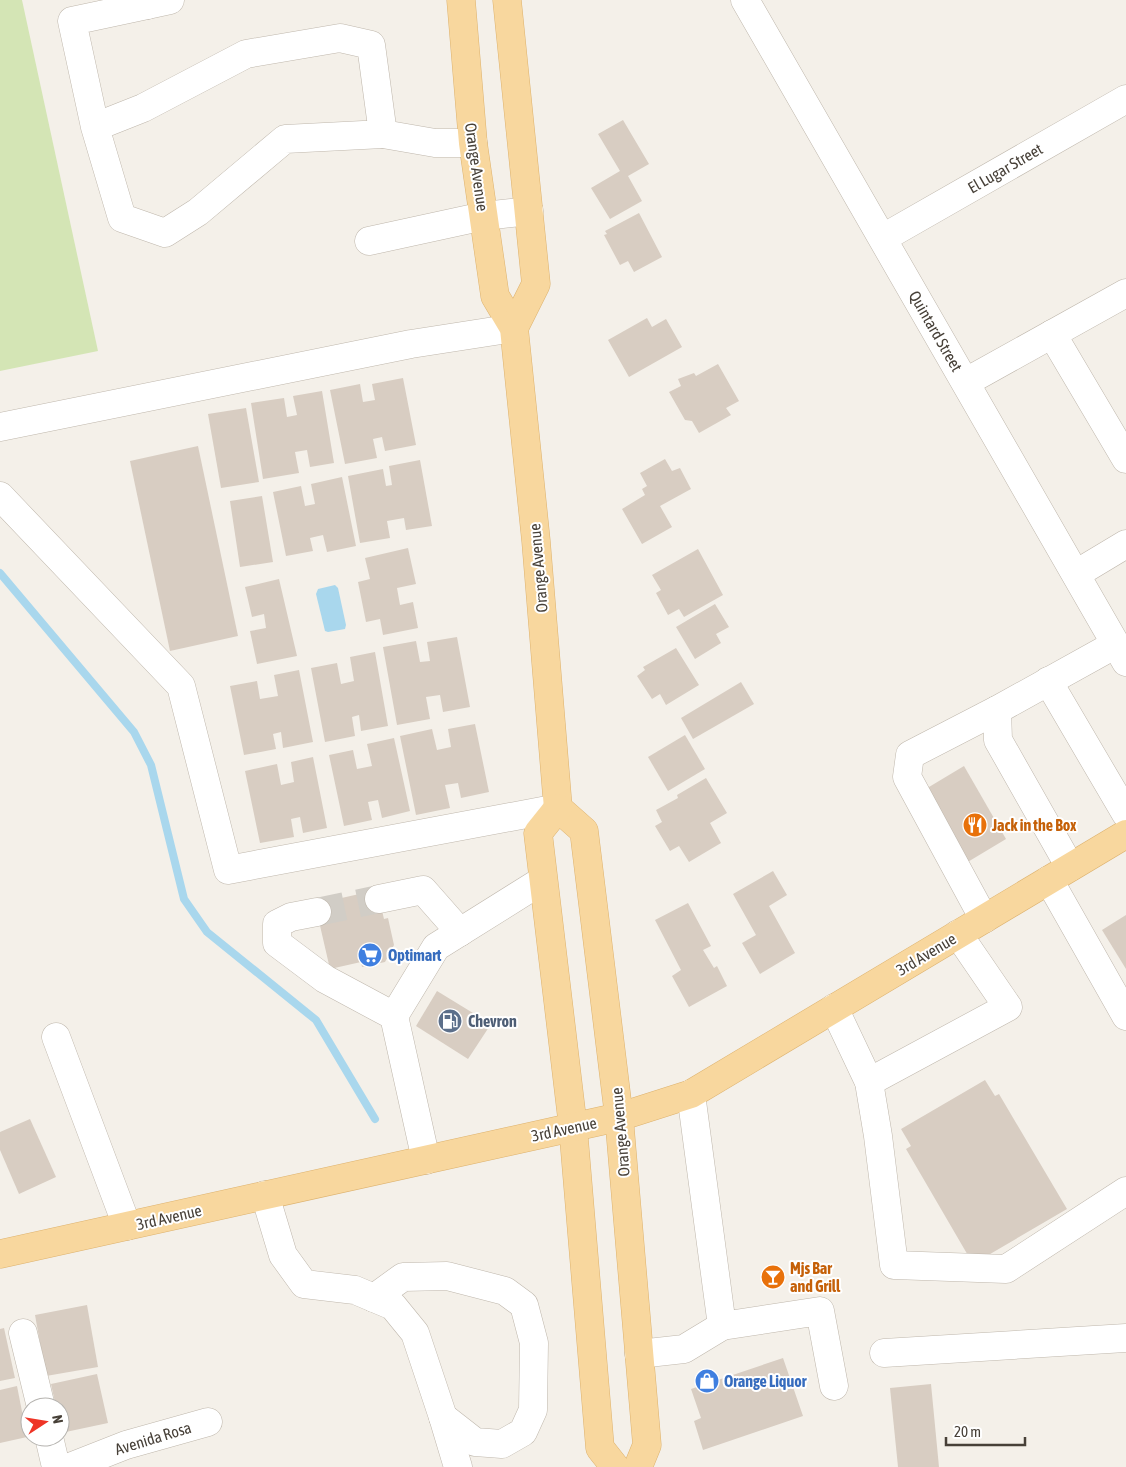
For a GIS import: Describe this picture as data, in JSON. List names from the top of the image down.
{
  "streets": {
    "main road": ["Orange Avenue", "3rd Avenue"],
    "street": ["El Lugar Street", "Quintard Street", "Avenida Rosa"]
  },
  "crossings": [
    ["Orange Avenue", "3rd Avenue"],
    ["El Lugar Street", "Quintard Street"]
  ],
  "places": {
    "restaurant": ["Jack in the Box"],
    "supermarket": ["Optimart"],
    "fuel station": ["Chevron"],
    "bar": ["Mjs Bar and Grill"],
    "shop": ["Orange Liquor"]
  },
  "scale_bar": "20 m",
  "north": "right"
}
